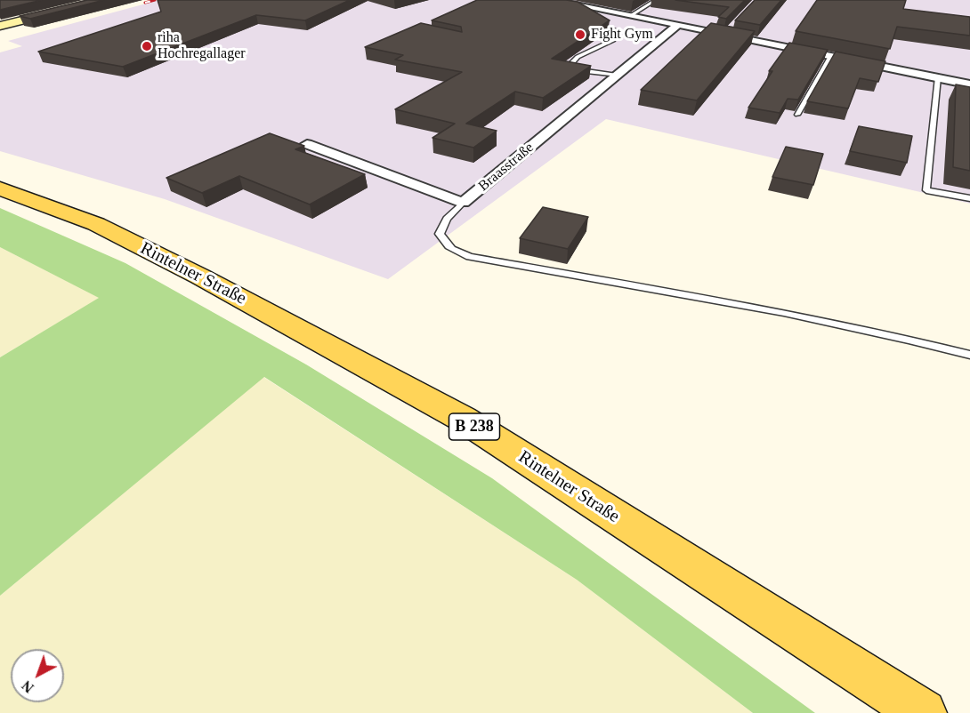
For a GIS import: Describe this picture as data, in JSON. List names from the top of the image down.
{
  "streets": {
    "main road": ["Rintelner Straße", "B 238"],
    "street": ["Braasstraße"]
  },
  "places": ["Fight Gym", "riha Hochregallager"],
  "north": "bottom left"
}
